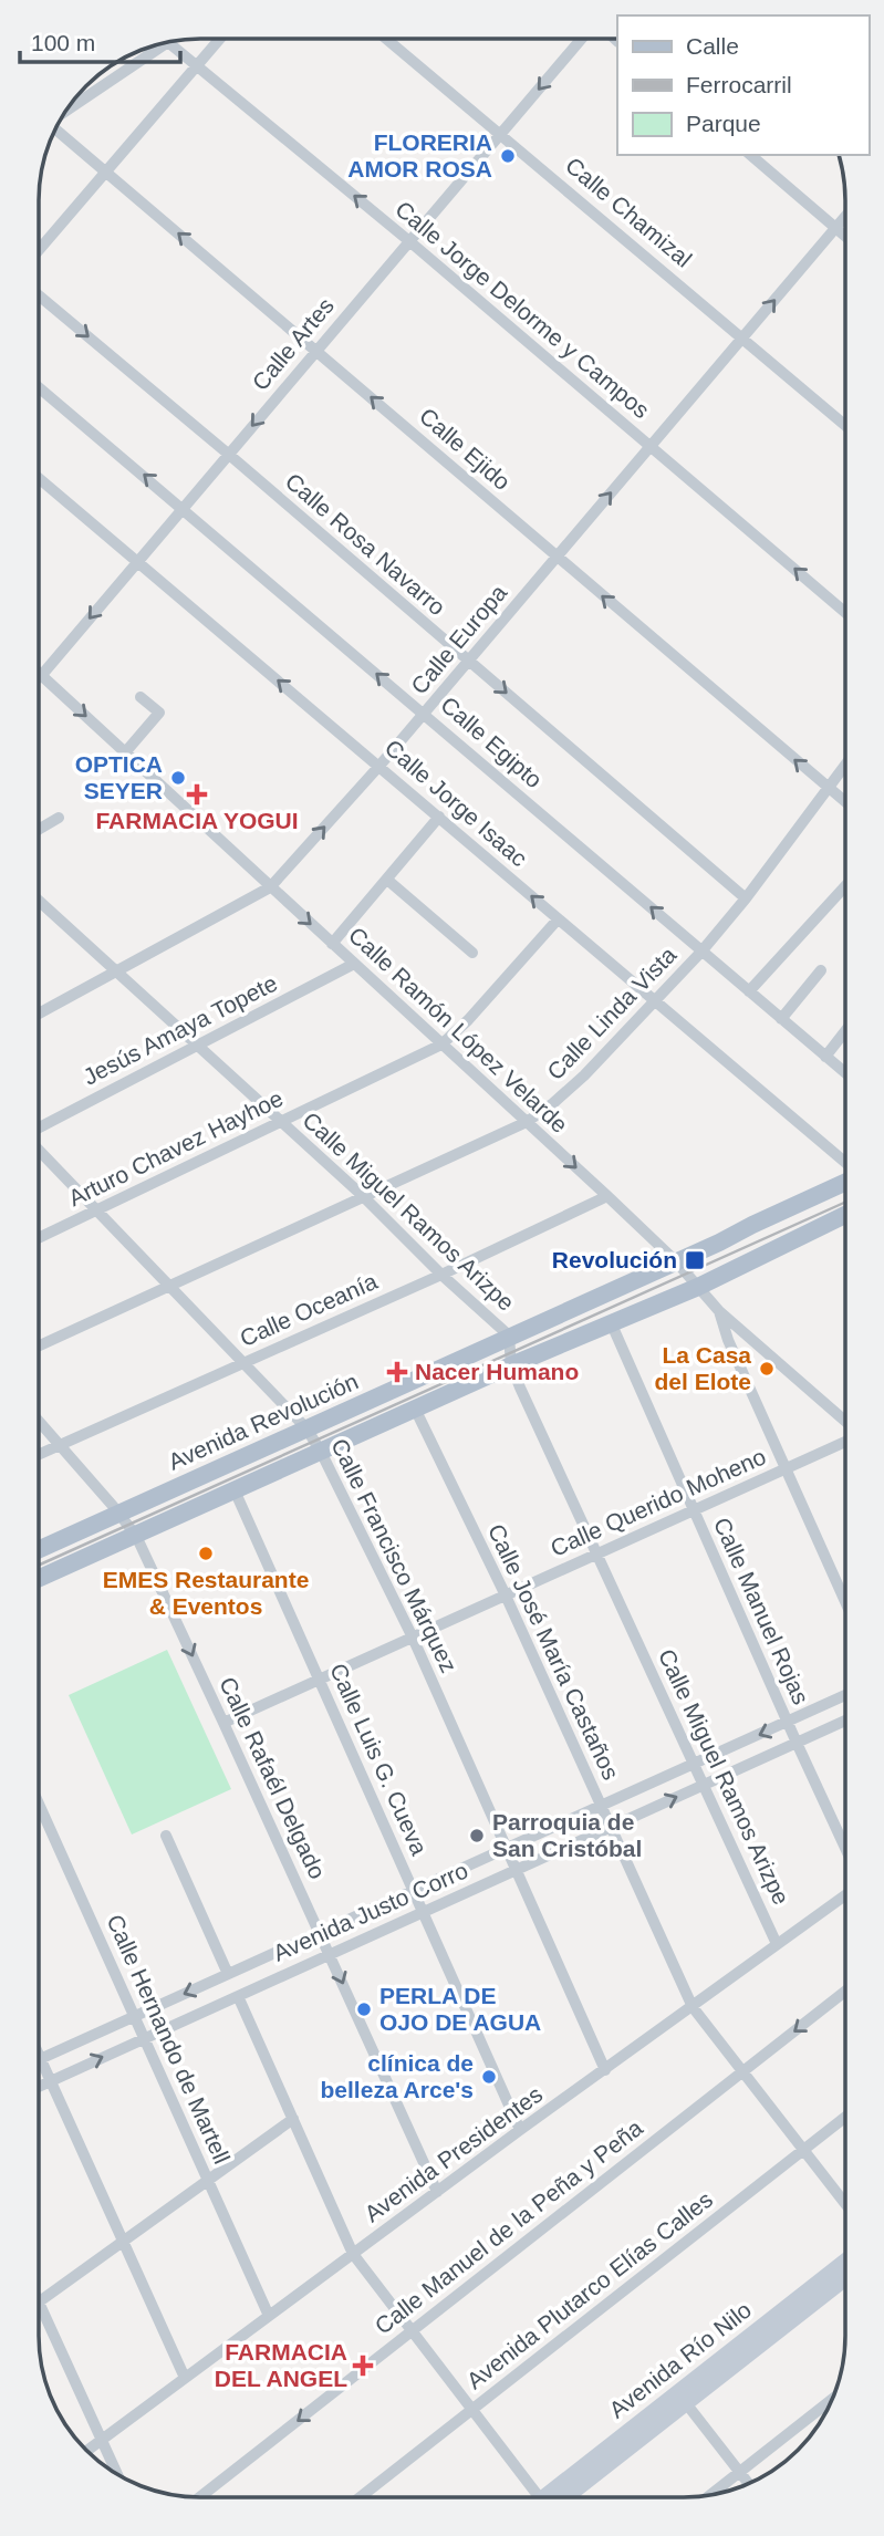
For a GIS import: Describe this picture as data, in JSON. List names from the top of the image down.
{
  "streets": {
    "main road": ["Avenida Revolución", "Avenida Río Nilo"],
    "street": [
      "Calle Chamizal",
      "Calle Jorge Delorme y Campos",
      "Calle Artes",
      "Calle Ejido",
      "Calle Rosa Navarro",
      "Calle Europa",
      "Calle Egipto",
      "Calle Jorge Isaac",
      "Calle Linda Vista",
      "Jesús Amaya Topete",
      "Calle Ramón López Velarde",
      "Arturo Chavez Hayhoe",
      "Calle Miguel Ramos Arizpe",
      "Calle Oceanía",
      "Calle Querido Moheno",
      "Calle Francisco Márquez",
      "Calle Manuel Rojas",
      "Calle José María Castaños",
      "Calle Luis G. Cueva",
      "Calle Rafaél Delgado",
      "Avenida Justo Corro",
      "Calle Hernando de Martell",
      "Avenida Presidentes",
      "Calle Manuel de la Peña y Peña",
      "Avenida Plutarco Elías Calles"
    ]
  },
  "crossings": [
    ["Calle Chamizal", "Calle Artes"],
    ["Calle Chamizal", "Calle Europa"],
    ["Calle Jorge Delorme y Campos", "Calle Artes"],
    ["Calle Jorge Delorme y Campos", "Calle Europa"],
    ["Calle Artes", "Calle Ejido"],
    ["Calle Artes", "Calle Rosa Navarro"],
    ["Calle Artes", "Calle Egipto"],
    ["Calle Artes", "Calle Jorge Isaac"],
    ["Calle Artes", "Calle Ramón López Velarde"],
    ["Calle Ejido", "Calle Europa"],
    ["Calle Ejido", "Calle Linda Vista"],
    ["Calle Rosa Navarro", "Calle Europa"],
    ["Calle Rosa Navarro", "Calle Linda Vista"],
    ["Calle Europa", "Calle Egipto"],
    ["Calle Europa", "Calle Jorge Isaac"],
    ["Calle Europa", "Calle Ramón López Velarde"],
    ["Calle Europa", "Calle Miguel Ramos Arizpe"],
    ["Calle Egipto", "Calle Linda Vista"],
    ["Calle Jorge Isaac", "Calle Linda Vista"],
    ["Calle Jorge Isaac", "Arturo Chavez Hayhoe"],
    ["Calle Linda Vista", "Calle Ramón López Velarde"],
    ["Calle Linda Vista", "Calle Miguel Ramos Arizpe"],
    ["Calle Linda Vista", "Calle Francisco Márquez"],
    ["Jesús Amaya Topete", "Calle Ramón López Velarde"],
    ["Jesús Amaya Topete", "Calle Miguel Ramos Arizpe"],
    ["Calle Ramón López Velarde", "Arturo Chavez Hayhoe"],
    ["Calle Ramón López Velarde", "Calle Oceanía"],
    ["Calle Ramón López Velarde", "Avenida Revolución"],
    ["Arturo Chavez Hayhoe", "Calle Miguel Ramos Arizpe"],
    ["Arturo Chavez Hayhoe", "Calle Francisco Márquez"],
    ["Calle Miguel Ramos Arizpe", "Calle Oceanía"],
    ["Calle Miguel Ramos Arizpe", "Avenida Revolución"],
    ["Calle Miguel Ramos Arizpe", "Calle Querido Moheno"],
    ["Calle Miguel Ramos Arizpe", "Avenida Justo Corro"],
    ["Calle Miguel Ramos Arizpe", "Avenida Presidentes"],
    ["Calle Oceanía", "Calle Francisco Márquez"],
    ["Calle Oceanía", "Calle Rafaél Delgado"],
    ["Avenida Revolución", "Calle Francisco Márquez"],
    ["Avenida Revolución", "Calle Rafaél Delgado"],
    ["Calle Querido Moheno", "Calle Francisco Márquez"],
    ["Calle Querido Moheno", "Calle Manuel Rojas"],
    ["Calle Querido Moheno", "Calle José María Castaños"],
    ["Calle Querido Moheno", "Calle Luis G. Cueva"],
    ["Calle Querido Moheno", "Calle Rafaél Delgado"],
    ["Calle Francisco Márquez", "Avenida Justo Corro"],
    ["Calle Francisco Márquez", "Avenida Presidentes"],
    ["Calle Manuel Rojas", "Avenida Justo Corro"],
    ["Calle José María Castaños", "Avenida Justo Corro"],
    ["Calle José María Castaños", "Avenida Presidentes"],
    ["Calle José María Castaños", "Calle Manuel de la Peña y Peña"],
    ["Calle José María Castaños", "Avenida Plutarco Elías Calles"],
    ["Calle Luis G. Cueva", "Avenida Justo Corro"],
    ["Calle Luis G. Cueva", "Avenida Presidentes"],
    ["Calle Rafaél Delgado", "Avenida Justo Corro"],
    ["Calle Rafaél Delgado", "Avenida Presidentes"],
    ["Avenida Justo Corro", "Calle Hernando de Martell"],
    ["Calle Hernando de Martell", "Avenida Presidentes"]
  ],
  "one_way": [
    "Calle Jorge Delorme y Campos",
    "Calle Artes",
    "Calle Ejido",
    "Calle Rosa Navarro",
    "Calle Egipto",
    "Calle Jorge Isaac",
    "Calle Rafaél Delgado",
    "Calle Manuel de la Peña y Peña"
  ],
  "places": {
    "other": [
      "FLORERIA AMOR ROSA",
      "OPTICA SEYER",
      "La Casa del Elote",
      "EMES Restaurante & Eventos",
      "Parroquia de San Cristóbal",
      "PERLA DE OJO DE AGUA",
      "clínica de belleza Arce's"
    ],
    "health": ["FARMACIA YOGUI", "Nacer Humano", "FARMACIA DEL ANGEL"],
    "transit": ["Revolución"]
  },
  "legend": ["Calle", "Ferrocarril", "Parque"],
  "scale_bar": "100 m"
}
